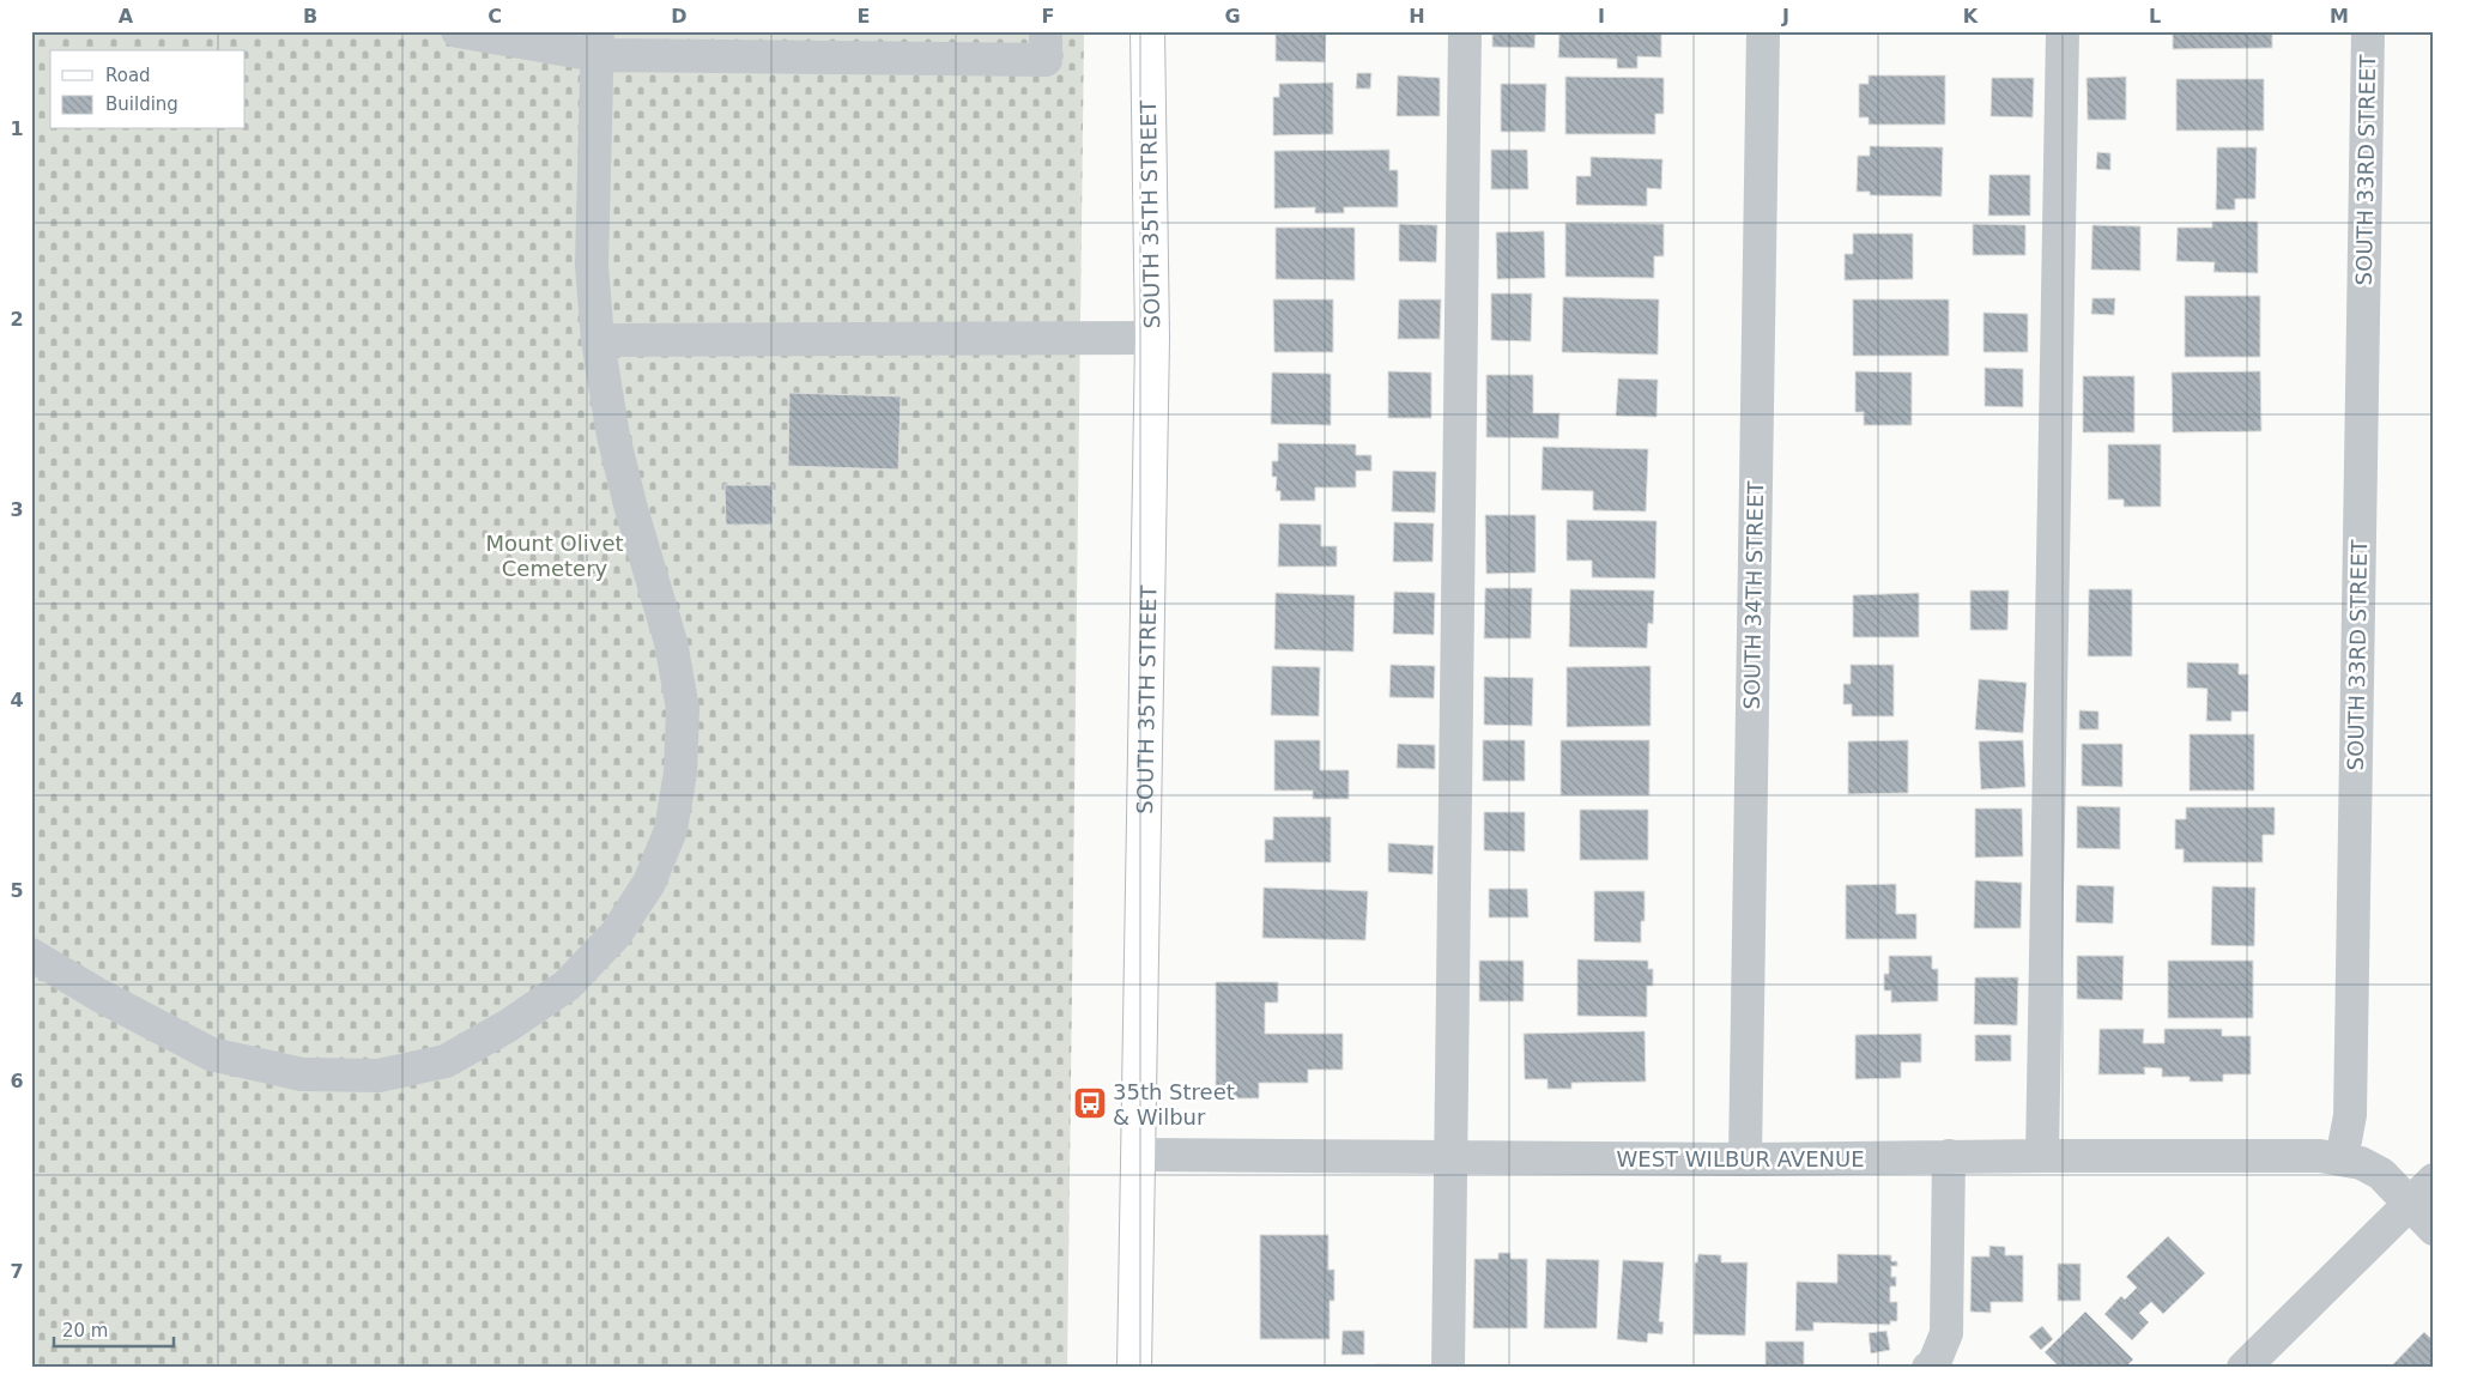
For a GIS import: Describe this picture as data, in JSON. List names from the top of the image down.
{
  "streets": {
    "main road": ["SOUTH 35TH STREET"],
    "street": ["SOUTH 33RD STREET", "SOUTH 34TH STREET", "WEST WILBUR AVENUE"]
  },
  "crossings": [
    ["SOUTH 33RD STREET", "WEST WILBUR AVENUE"],
    ["SOUTH 35TH STREET", "WEST WILBUR AVENUE"],
    ["SOUTH 34TH STREET", "WEST WILBUR AVENUE"]
  ],
  "parks": ["Mount Olivet Cemetery"],
  "places": {
    "bus stop": ["35th Street & Wilbur"]
  },
  "legend": ["Road", "Building"],
  "scale_bar": "20 m",
  "grid": {
    "columns": [
      "A",
      "B",
      "C",
      "D",
      "E",
      "F",
      "G",
      "H",
      "I",
      "J",
      "K",
      "L",
      "M"
    ],
    "rows": [
      "1",
      "2",
      "3",
      "4",
      "5",
      "6",
      "7"
    ]
  }
}
